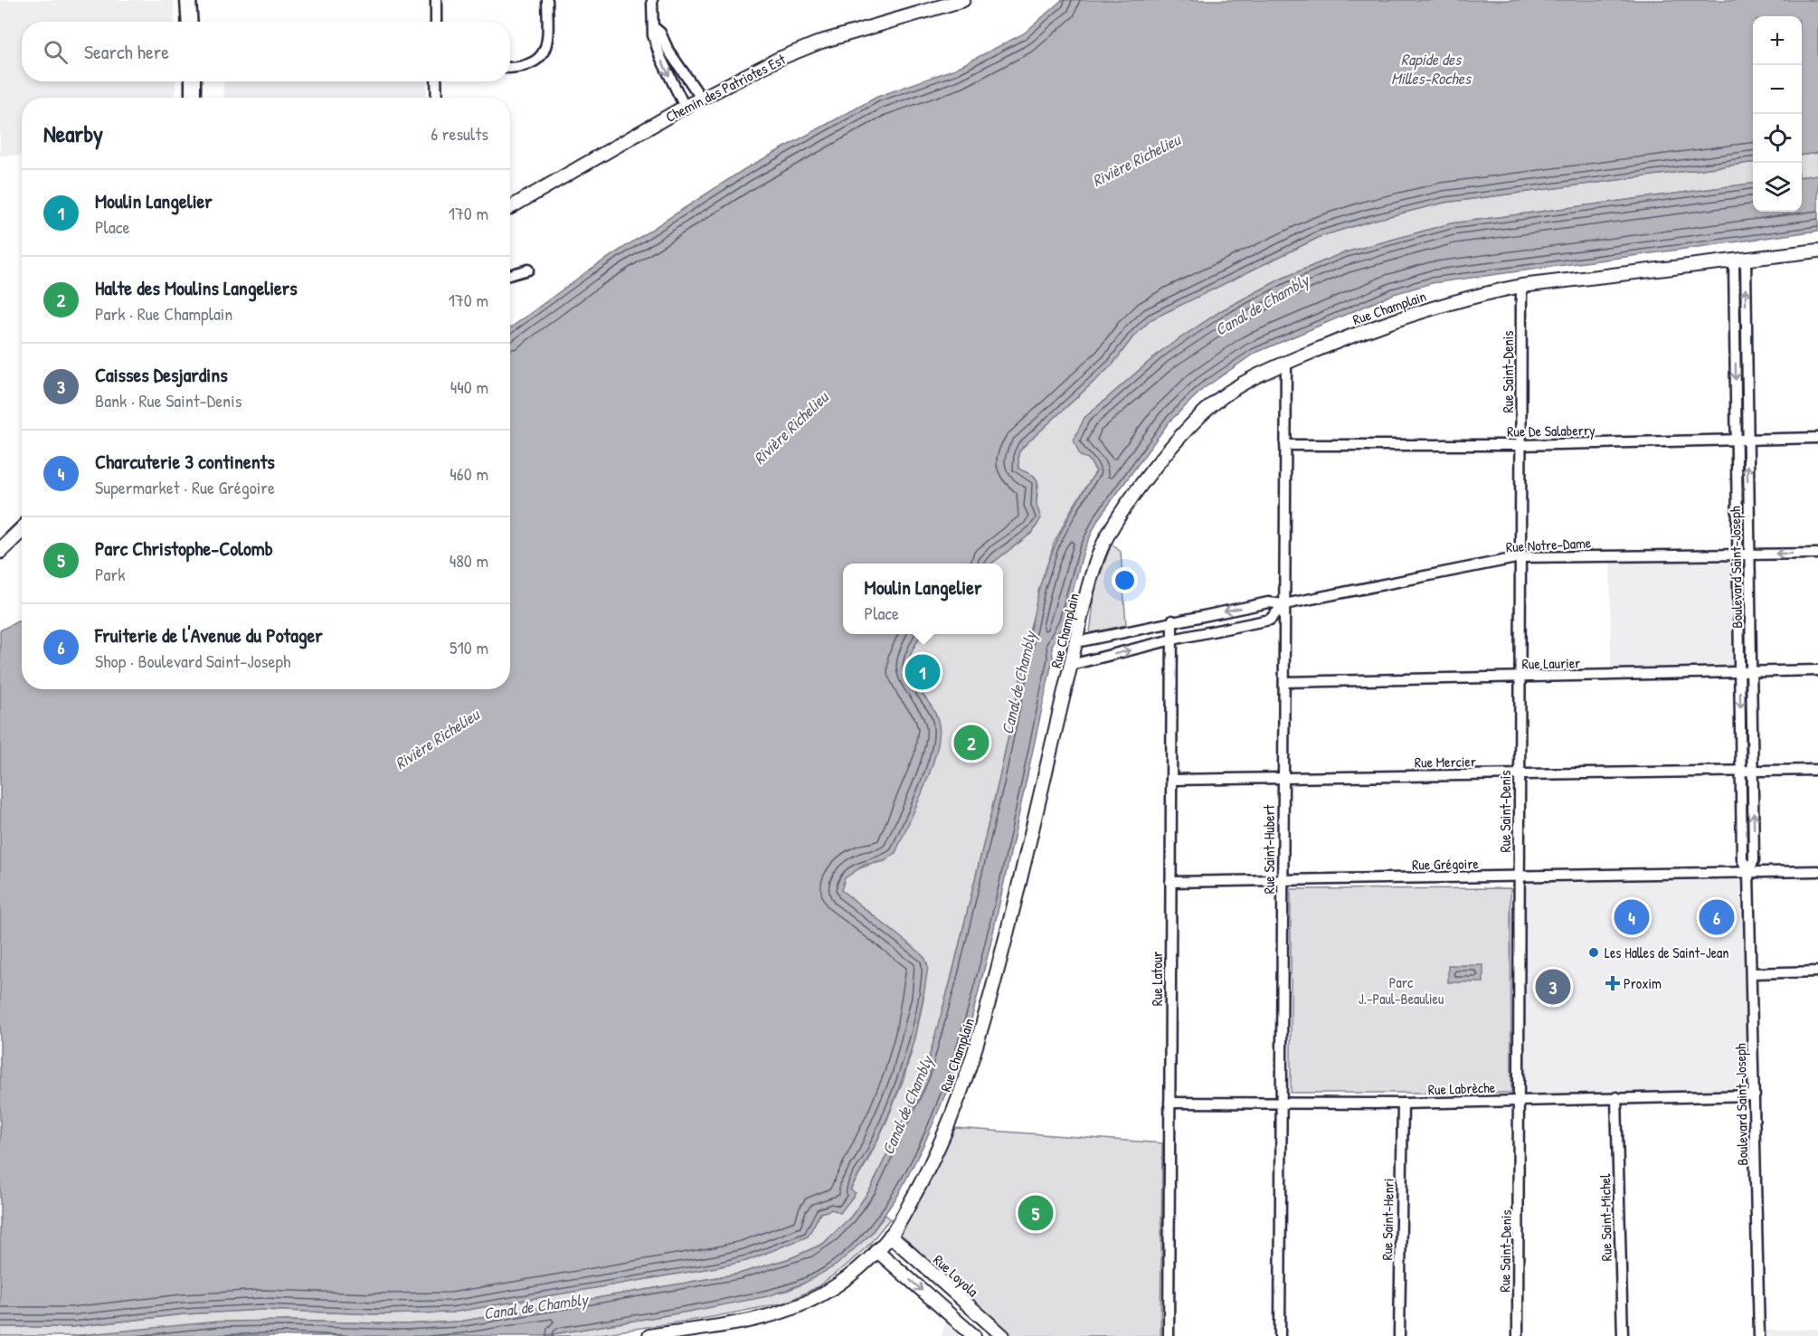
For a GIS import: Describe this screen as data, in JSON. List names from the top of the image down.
{
  "streets": {
    "street": [
      "Chemin des Patriotes Est",
      "Rue Champlain",
      "Rue Saint-Denis",
      "Rue De Salaberry",
      "Rue Notre-Dame",
      "Boulevard Saint-Joseph",
      "Rue Laurier",
      "Rue Mercier",
      "Rue Saint-Hubert",
      "Rue Grégoire",
      "Rue Latour",
      "Rue Labrèche",
      "Rue Saint-Michel",
      "Rue Saint-Henri",
      "Rue Loyola"
    ]
  },
  "crossings": [
    ["Rue Champlain", "Rue Saint-Denis"],
    ["Rue Champlain", "Rue Notre-Dame"],
    ["Rue Champlain", "Boulevard Saint-Joseph"],
    ["Rue Champlain", "Rue Saint-Hubert"],
    ["Rue Champlain", "Rue Loyola"],
    ["Rue Saint-Denis", "Rue De Salaberry"],
    ["Rue Saint-Denis", "Rue Notre-Dame"],
    ["Rue Saint-Denis", "Rue Laurier"],
    ["Rue Saint-Denis", "Rue Mercier"],
    ["Rue Saint-Denis", "Rue Grégoire"],
    ["Rue Saint-Denis", "Rue Labrèche"],
    ["Rue De Salaberry", "Boulevard Saint-Joseph"],
    ["Rue De Salaberry", "Rue Saint-Hubert"],
    ["Rue Notre-Dame", "Boulevard Saint-Joseph"],
    ["Rue Notre-Dame", "Rue Saint-Hubert"],
    ["Rue Notre-Dame", "Rue Latour"],
    ["Boulevard Saint-Joseph", "Rue Laurier"],
    ["Boulevard Saint-Joseph", "Rue Mercier"],
    ["Boulevard Saint-Joseph", "Rue Grégoire"],
    ["Boulevard Saint-Joseph", "Rue Labrèche"],
    ["Rue Laurier", "Rue Saint-Hubert"],
    ["Rue Mercier", "Rue Saint-Hubert"],
    ["Rue Mercier", "Rue Latour"],
    ["Rue Saint-Hubert", "Rue Grégoire"],
    ["Rue Saint-Hubert", "Rue Labrèche"],
    ["Rue Grégoire", "Rue Latour"],
    ["Rue Latour", "Rue Labrèche"],
    ["Rue Labrèche", "Rue Saint-Michel"],
    ["Rue Labrèche", "Rue Saint-Henri"]
  ],
  "water": ["Rapide des Milles-Roches", "Rivière Richelieu", "Canal de Chambly"],
  "parks": ["Parc J.-Paul-Beaulieu"],
  "places": {
    "other": ["Les Halles de Saint-Jean"],
    "health": ["Proxim"]
  },
  "page": {
    "map_buttons": ["+", "−"],
    "search": "Search here",
    "heading": ["Nearby", "6 results"],
    "list": [
      {
        "mark": "1",
        "name": "Moulin Langelier",
        "note": "Place",
        "value": "170 m"
      },
      {
        "mark": "2",
        "name": "Halte des Moulins Langeliers",
        "note": "Park · Rue Champlain",
        "value": "170 m"
      },
      {
        "mark": "3",
        "name": "Caisses Desjardins",
        "note": "Bank · Rue Saint-Denis",
        "value": "440 m"
      },
      {
        "mark": "4",
        "name": "Charcuterie 3 continents",
        "note": "Supermarket · Rue Grégoire",
        "value": "460 m"
      },
      {
        "mark": "5",
        "name": "Parc Christophe-Colomb",
        "note": "Park",
        "value": "480 m"
      },
      {
        "mark": "6",
        "name": "Fruiterie de l'Avenue du Potager",
        "note": "Shop · Boulevard Saint-Joseph",
        "value": "510 m"
      }
    ],
    "popup": ["Moulin Langelier", "Place"],
    "pins": [
      "1",
      "2",
      "4",
      "6",
      "3",
      "5"
    ]
  }
}
